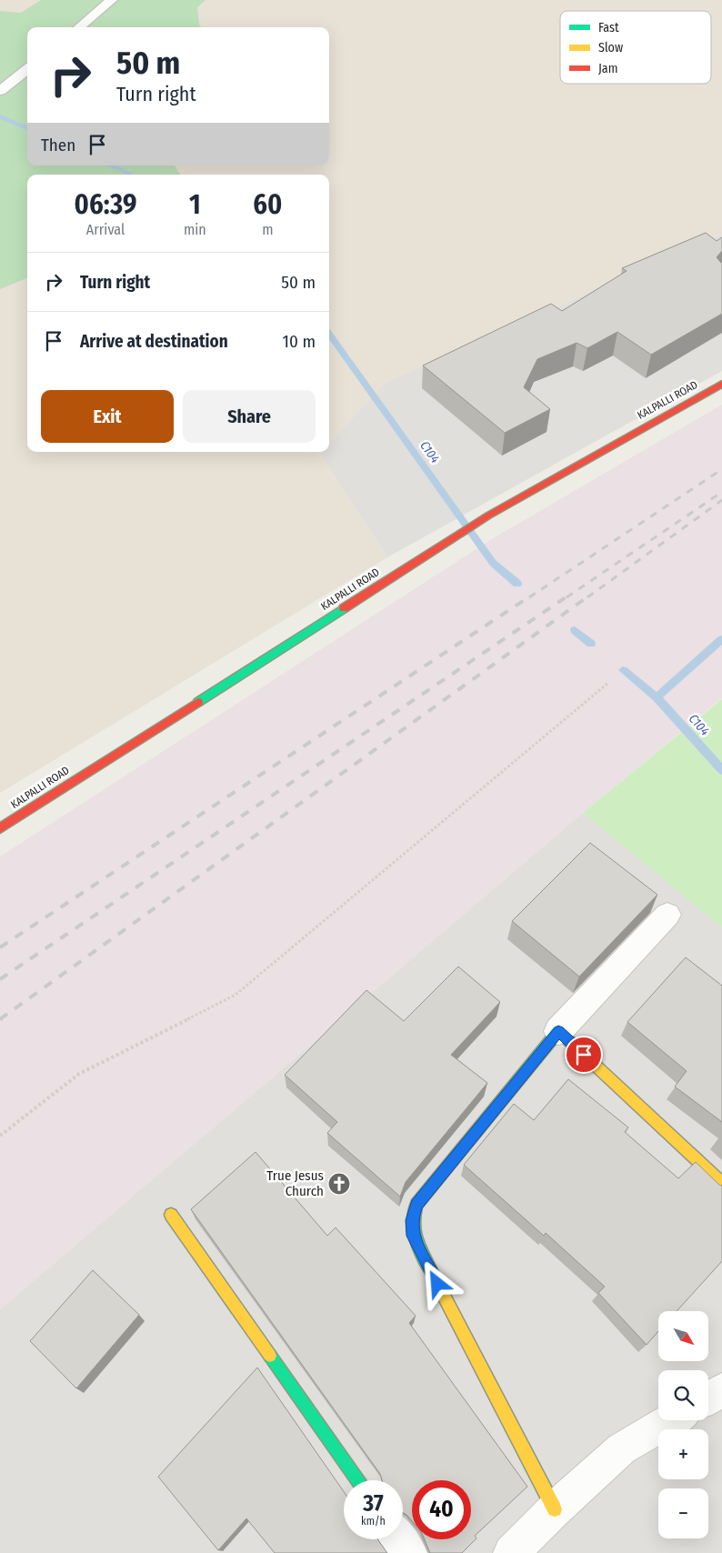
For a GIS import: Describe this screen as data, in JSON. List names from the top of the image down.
{
  "streets": {
    "street": ["KALPALLI ROAD"]
  },
  "water": ["C104"],
  "places": {
    "church": ["True Jesus Church"]
  },
  "legend": ["Fast", "Slow", "Jam"],
  "north": "bottom right",
  "page": {
    "turn": ["50 m", "Turn right"],
    "then": "Then",
    "eta": [
      "06:39",
      "Arrival",
      "1",
      "min",
      "60",
      "m"
    ],
    "list": [
      {
        "name": "Turn right",
        "value": "50 m"
      },
      {
        "name": "Arrive at destination",
        "value": "10 m"
      }
    ],
    "buttons": ["Exit", "Share"],
    "map_buttons": ["+", "−"],
    "speed": "37 km/h",
    "limit": "40"
  }
}
